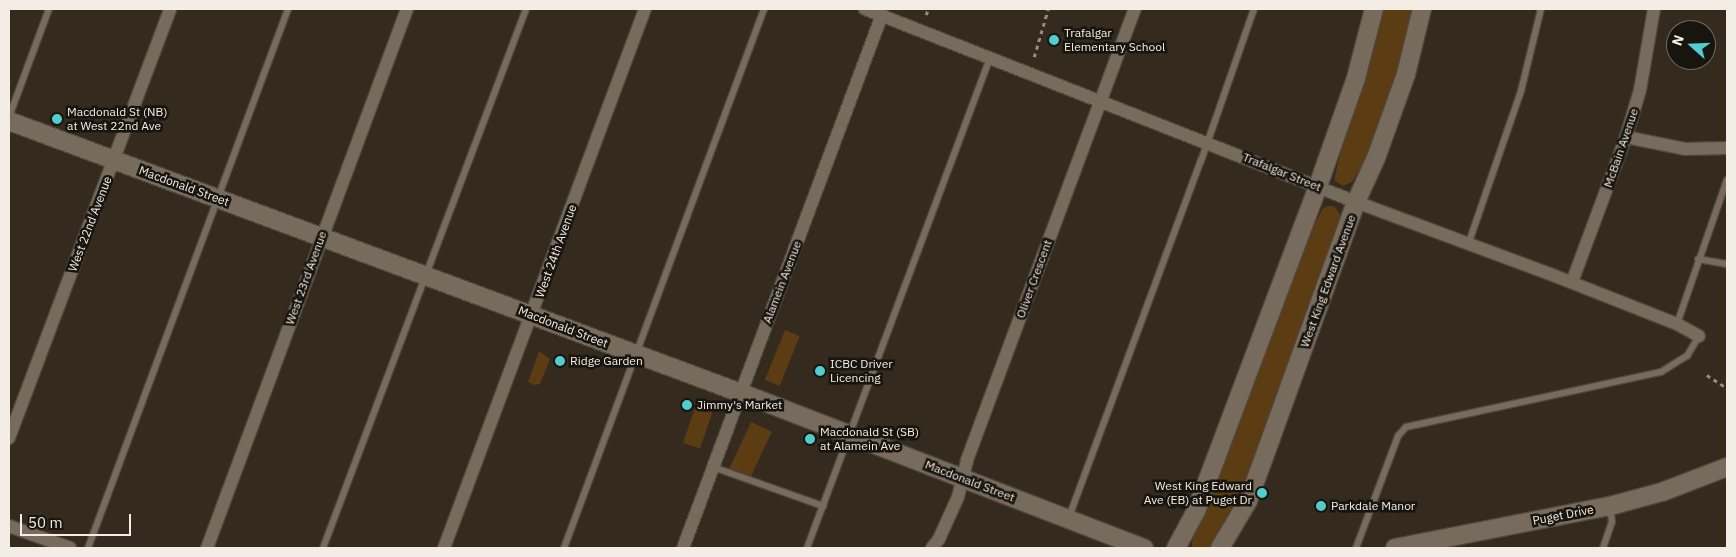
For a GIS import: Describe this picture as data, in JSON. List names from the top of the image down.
{
  "streets": {
    "street": [
      "McBain Avenue",
      "Trafalgar Street",
      "Macdonald Street",
      "West 22nd Avenue",
      "West 24th Avenue",
      "West 23rd Avenue",
      "Oliver Crescent",
      "West King Edward Avenue",
      "Alamein Avenue",
      "Puget Drive"
    ]
  },
  "crossings": [
    ["McBain Avenue", "Trafalgar Street"],
    ["Trafalgar Street", "Oliver Crescent"],
    ["Trafalgar Street", "West King Edward Avenue"],
    ["Trafalgar Street", "Alamein Avenue"],
    ["Macdonald Street", "West 22nd Avenue"],
    ["Macdonald Street", "West 24th Avenue"],
    ["Macdonald Street", "West 23rd Avenue"],
    ["Macdonald Street", "Oliver Crescent"],
    ["Macdonald Street", "Alamein Avenue"]
  ],
  "places": [
    "Trafalgar Elementary School",
    "Macdonald St (NB) at West 22nd Ave",
    "Ridge Garden",
    "ICBC Driver Licencing",
    "Jimmy's Market",
    "Macdonald St (SB) at Alamein Ave",
    "West King Edward Ave (EB) at Puget Dr",
    "Parkdale Manor"
  ],
  "scale_bar": "50 m",
  "north": "left"
}
